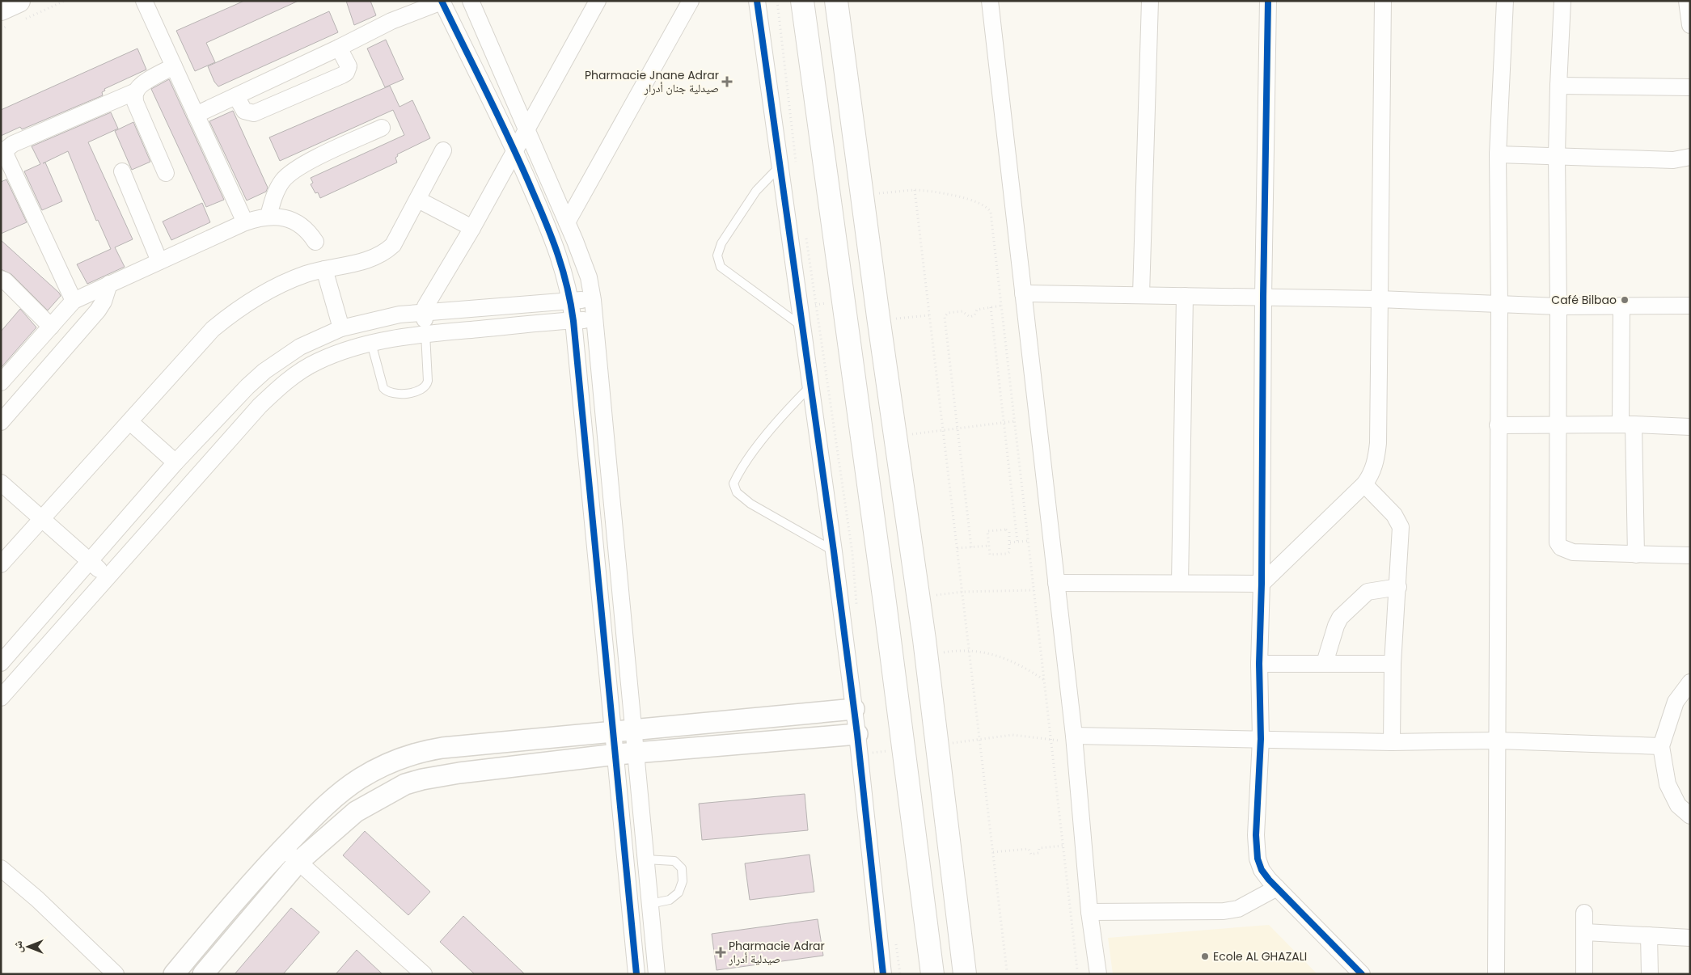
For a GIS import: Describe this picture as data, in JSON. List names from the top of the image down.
{
  "places": {
    "health": ["Pharmacie Jnane Adrar صيدلية جنان أدرار", "Pharmacie Adrar صيدلية أدرار"],
    "other": ["Café Bilbao", "Ecole AL GHAZALI"]
  },
  "north": "left"
}
